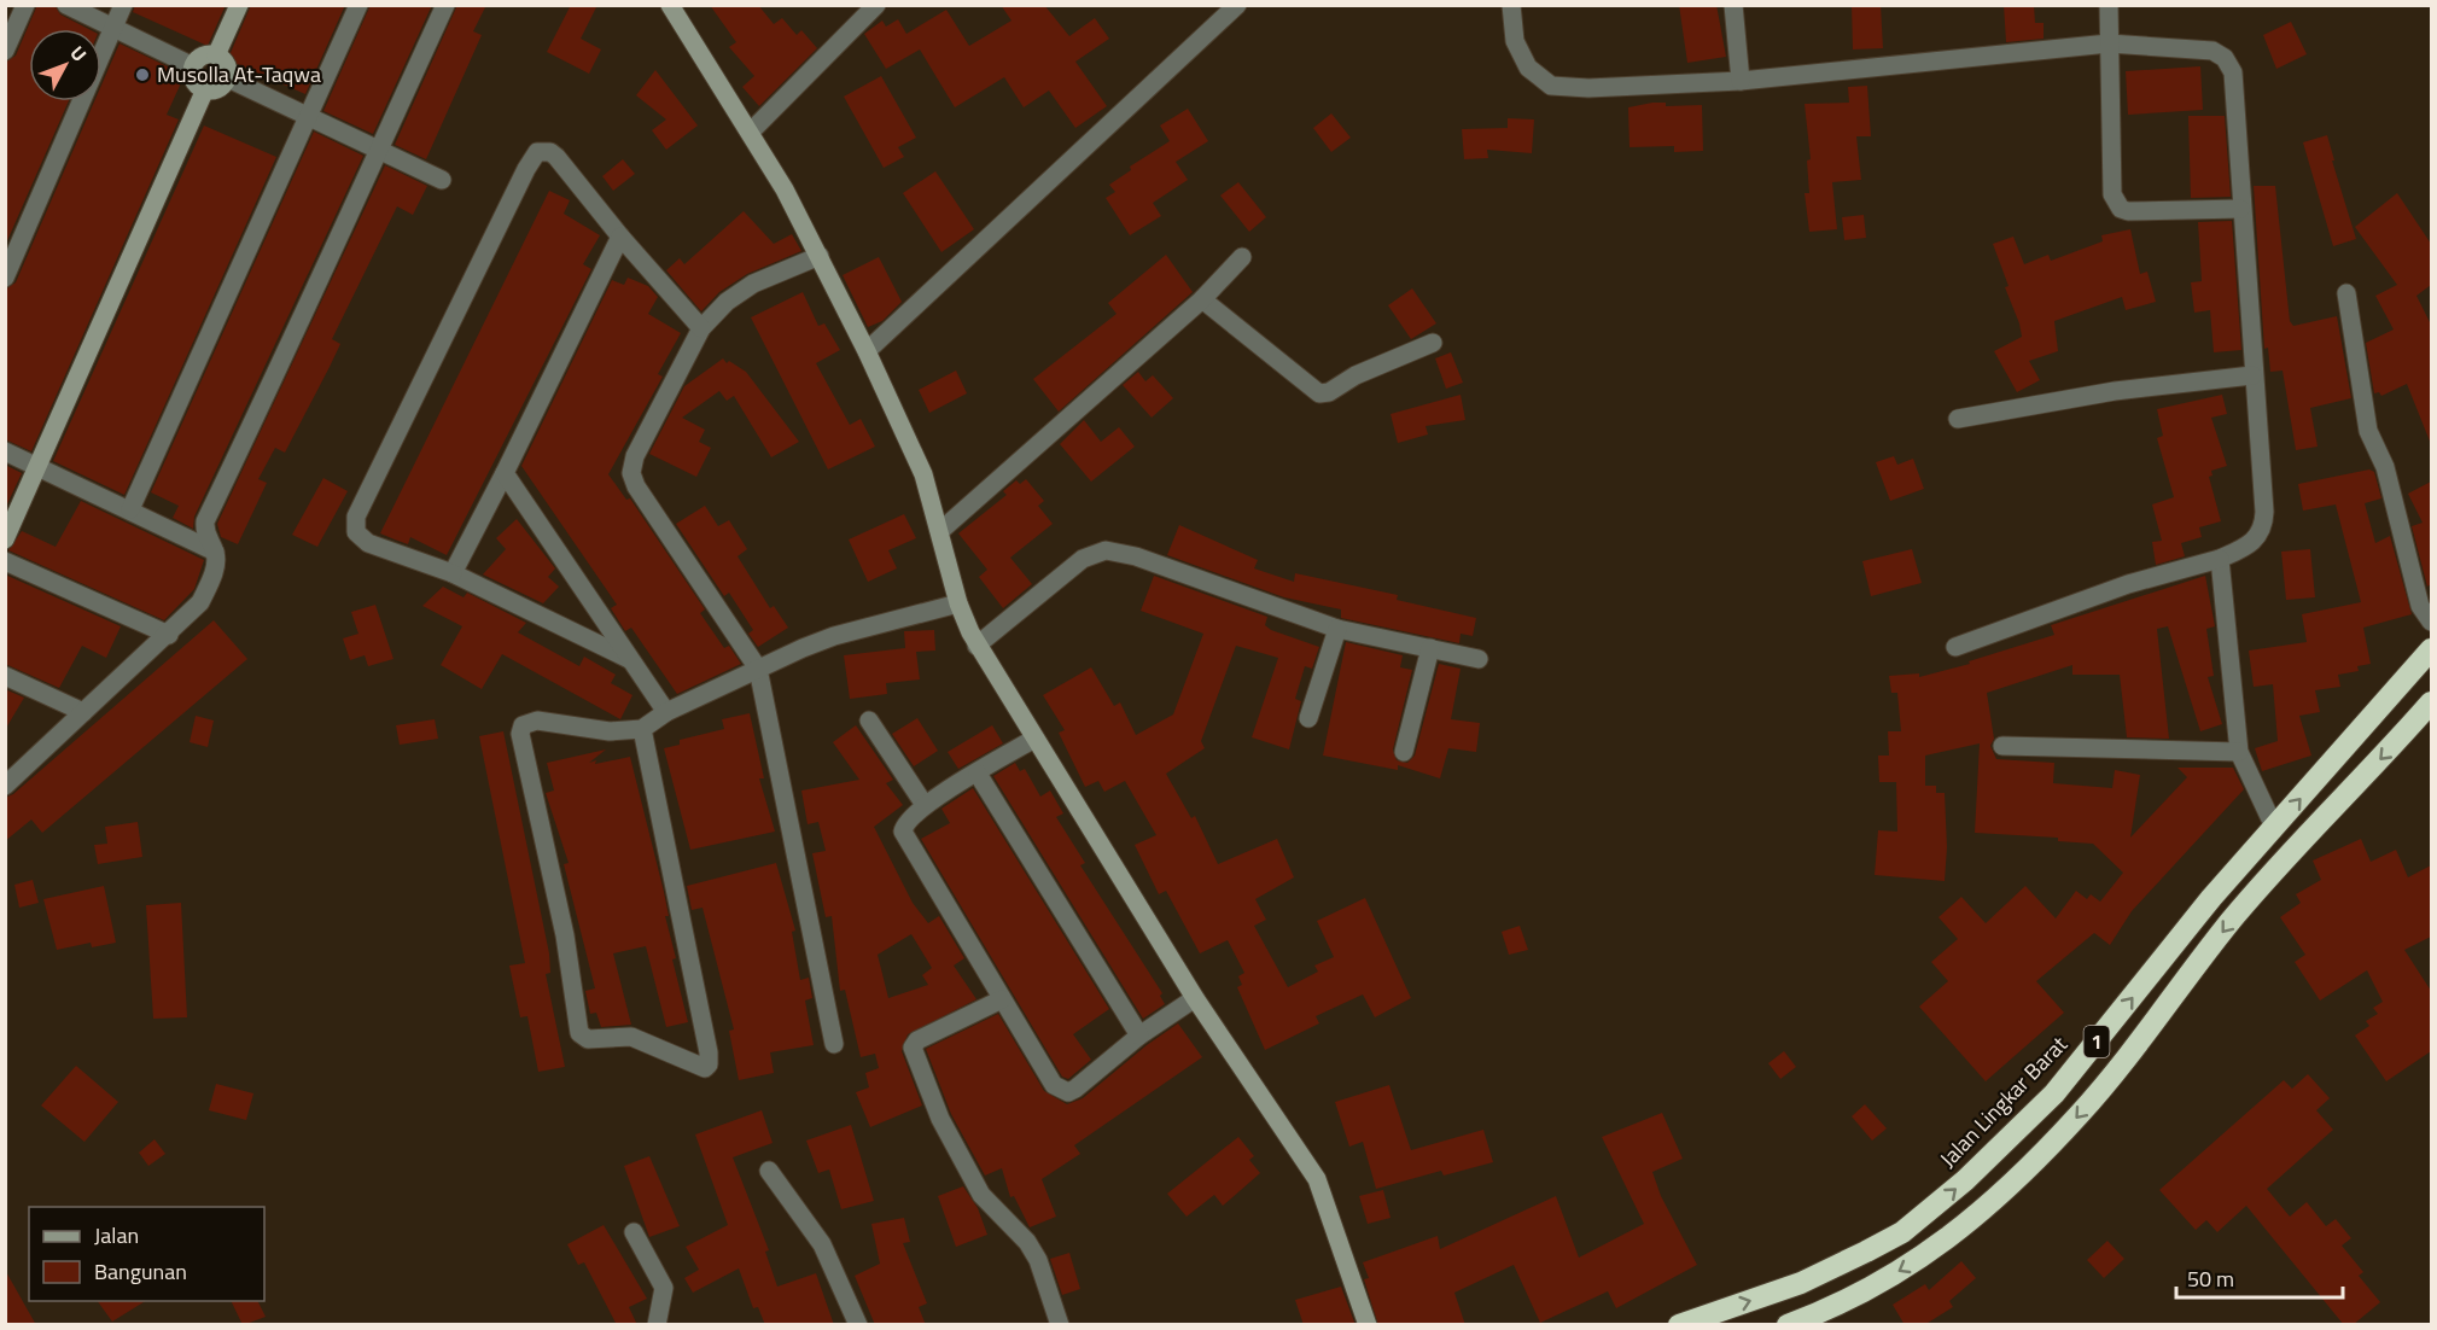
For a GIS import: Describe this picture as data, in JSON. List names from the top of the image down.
{
  "streets": {
    "highway": ["1", "Jalan Lingkar Barat"]
  },
  "places": ["Musolla At-Taqwa"],
  "legend": ["Jalan", "Bangunan"],
  "scale_bar": "50 m",
  "north": "top right"
}
